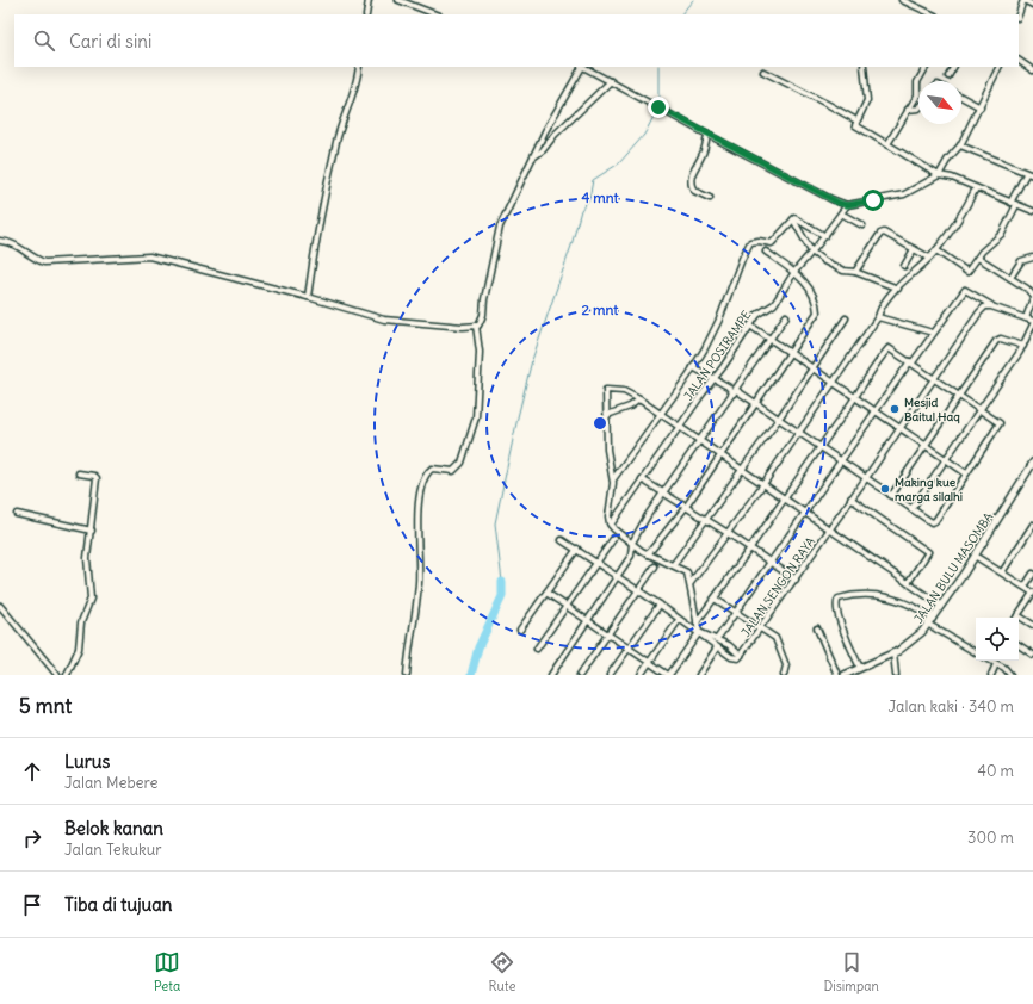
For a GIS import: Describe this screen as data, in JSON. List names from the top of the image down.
{
  "streets": {
    "street": ["JALAN POSIRAMPE", "JALAN BULU MASOMBA", "JALAN SENGON RAYA"]
  },
  "places": ["Mesjid Baitul Haq", "Making kue marga silalhi"],
  "north": "bottom right",
  "page": {
    "search": "Cari di sini",
    "heading": ["5 mnt", "Jalan kaki · 340 m"],
    "list": [
      ["Lurus", "Jalan Mebere", "40 m"],
      ["Belok kanan", "Jalan Tekukur", "300 m"],
      "Tiba di tujuan"
    ],
    "nav": ["Peta", "Rute", "Disimpan"]
  },
  "rings": ["4 mnt", "2 mnt"]
}
